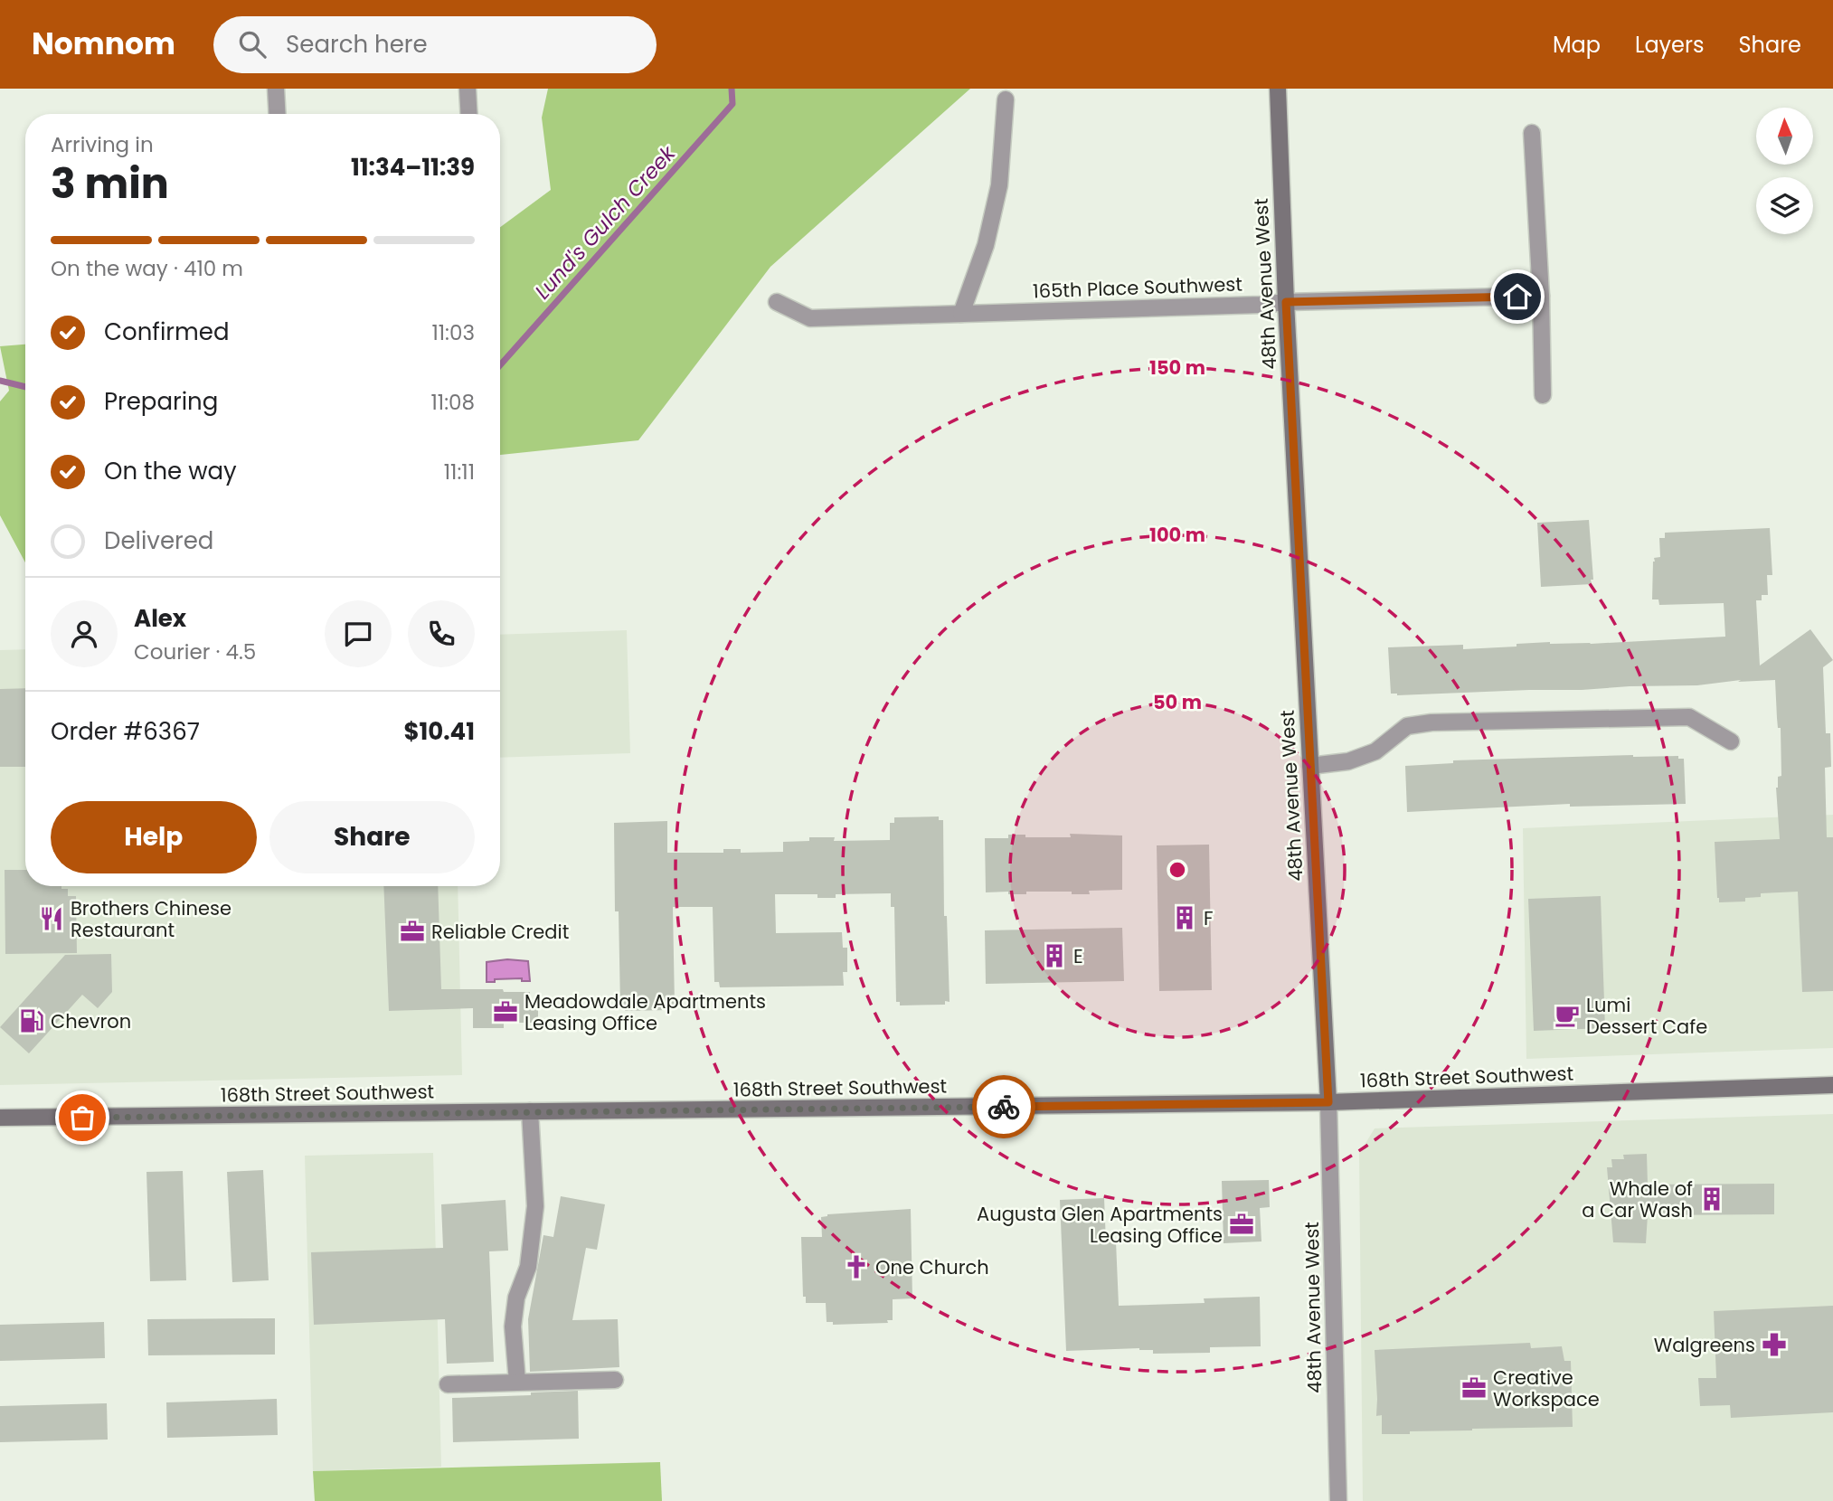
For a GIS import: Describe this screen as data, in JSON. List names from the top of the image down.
{
  "streets": {
    "main road": ["48th Avenue West", "168th Street Southwest"],
    "street": ["165th Place Southwest"]
  },
  "crossings": [
    ["48th Avenue West", "165th Place Southwest"],
    ["48th Avenue West", "168th Street Southwest"]
  ],
  "water": ["Lund's Gulch Creek"],
  "places": {
    "building": ["F", "E", "Whale of a Car Wash"],
    "restaurant": ["Brothers Chinese Restaurant"],
    "office": [
      "Reliable Credit",
      "Meadowdale Apartments Leasing Office",
      "Augusta Glen Apartments Leasing Office",
      "Creative Workspace"
    ],
    "cafe": ["Lumi Dessert Cafe"],
    "fuel station": ["Chevron"],
    "church": ["One Church"],
    "pharmacy": ["Walgreens"]
  },
  "north": "top",
  "page": {
    "header": "Nomnom",
    "search": "Search here",
    "nav": ["Map", "Layers", "Share"],
    "heading": ["3 min", "Arriving in", "11:34–11:39"],
    "panel": [
      "Alex",
      "Courier · 4.5",
      "Order #6367",
      "$10.41"
    ],
    "bar": "On the way · 410 m",
    "list": [
      ["Confirmed", "11:03"],
      ["Preparing", "11:08"],
      ["On the way", "11:11"],
      "Delivered"
    ],
    "buttons": ["Help", "Share"]
  },
  "rings": ["150 m", "100 m", "50 m"]
}
